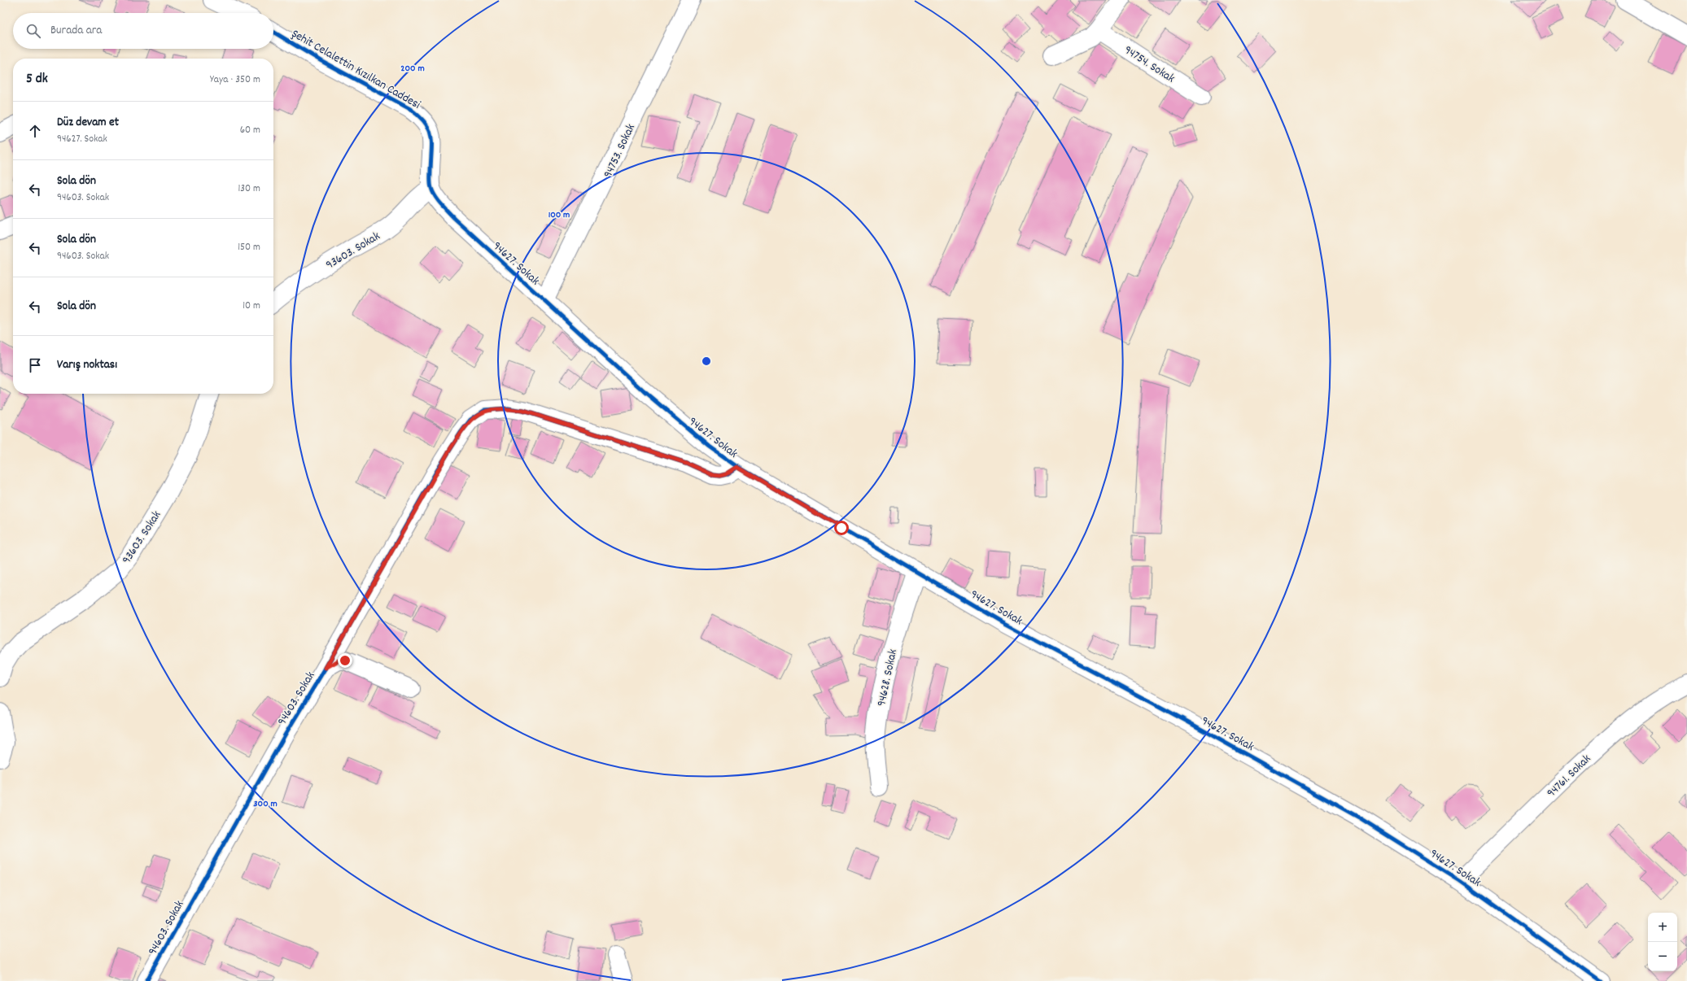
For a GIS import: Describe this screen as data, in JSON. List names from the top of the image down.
{
  "streets": {
    "street": [
      "94754. Sokak",
      "Şehit Celalettin Kızılkan Caddesi",
      "94753. Sokak",
      "93603. Sokak",
      "94627. Sokak",
      "94628. Sokak",
      "94603. Sokak",
      "94761. Sokak"
    ]
  },
  "crossings": [
    ["Şehit Celalettin Kızılkan Caddesi", "93603. Sokak"],
    ["Şehit Celalettin Kızılkan Caddesi", "94627. Sokak"],
    ["94753. Sokak", "94627. Sokak"],
    ["93603. Sokak", "94627. Sokak"],
    ["94627. Sokak", "94628. Sokak"],
    ["94627. Sokak", "94603. Sokak"],
    ["94627. Sokak", "94761. Sokak"]
  ],
  "page": {
    "search": "Burada ara",
    "heading": ["5 dk", "Yaya · 350 m"],
    "list": [
      ["Düz devam et", "94627. Sokak", "60 m"],
      ["Sola dön", "94603. Sokak", "130 m"],
      ["Sola dön", "94603. Sokak", "150 m"],
      ["Sola dön", "10 m"],
      "Varış noktası"
    ],
    "map_buttons": ["+", "−"]
  },
  "rings": ["200 m", "100 m", "300 m"]
}
